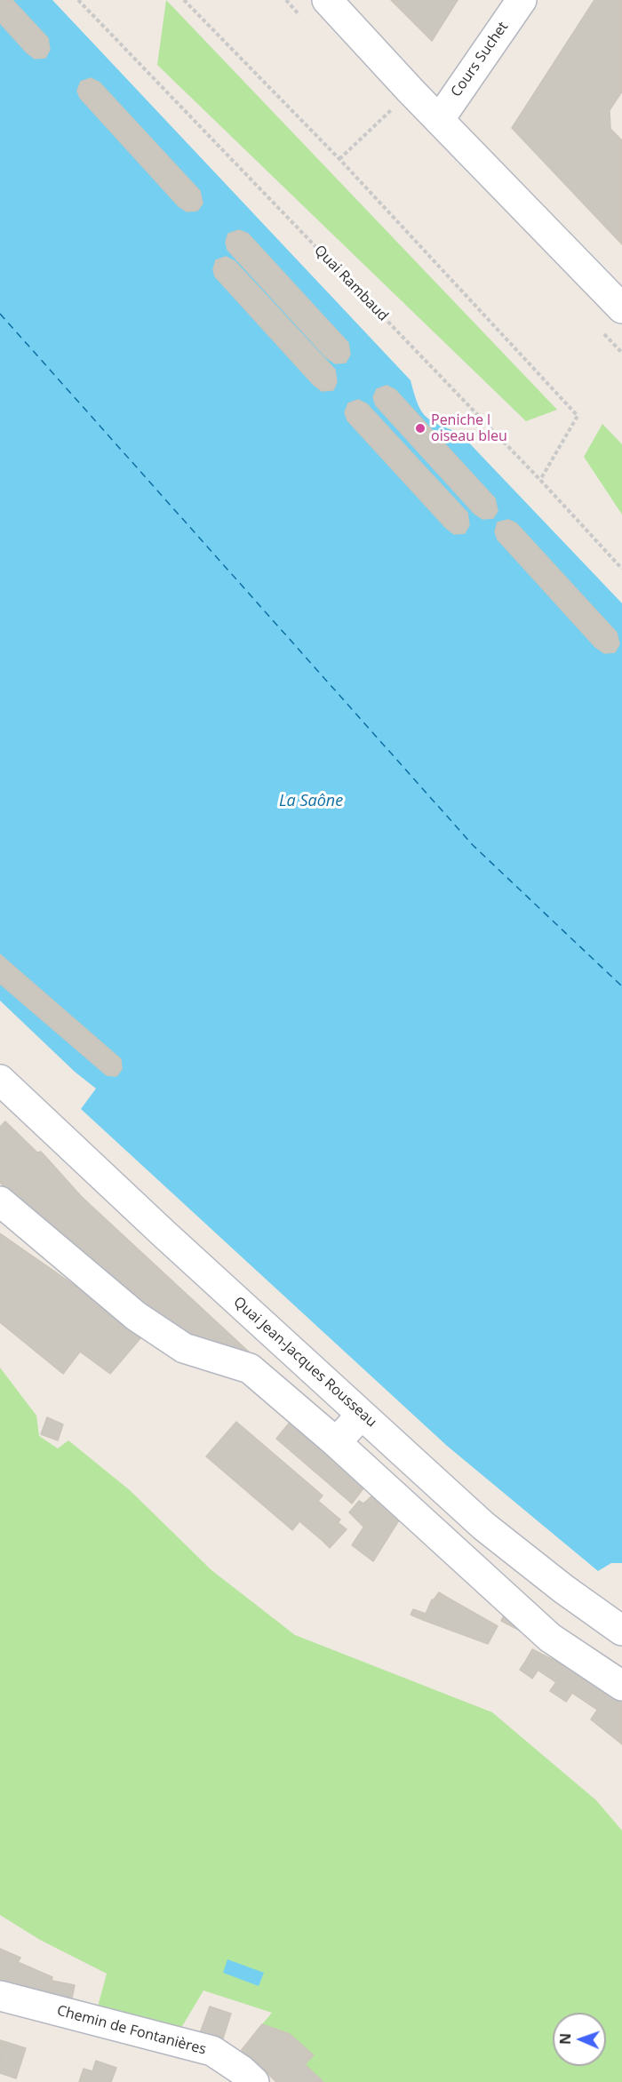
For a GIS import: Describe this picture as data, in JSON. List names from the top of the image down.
{
  "streets": {
    "street": ["Cours Suchet", "Quai Jean-Jacques Rousseau", "Chemin de Fontanières"],
    "path": ["Quai Rambaud"]
  },
  "water": ["La Saône"],
  "places": ["Peniche l oiseau bleu"],
  "north": "left"
}
